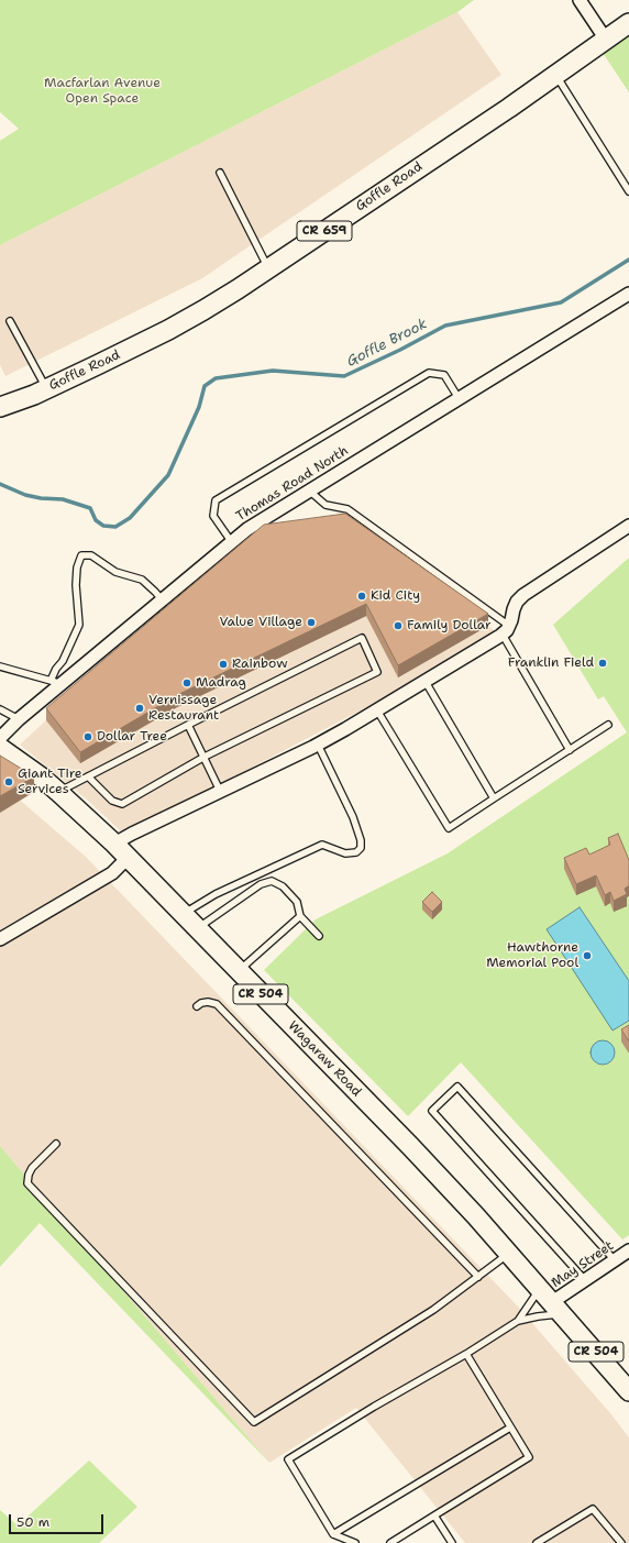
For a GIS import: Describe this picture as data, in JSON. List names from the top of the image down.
{
  "streets": {
    "main road": [
      "Goffle Road",
      "CR 659",
      "CR 504",
      "Wagaraw Road"
    ],
    "street": ["Thomas Road North", "May Street"]
  },
  "crossings": [
    ["Wagaraw Road", "May Street"]
  ],
  "water": ["Goffle Brook"],
  "parks": ["Macfarlan Avenue Open Space"],
  "places": [
    "Kid City",
    "Value Village",
    "Family Dollar",
    "Franklin Field",
    "Rainbow",
    "Madrag",
    "Vernissage Restaurant",
    "Dollar Tree",
    "Giant Tire Services",
    "Hawthorne Memorial Pool"
  ],
  "scale_bar": "50 m"
}
